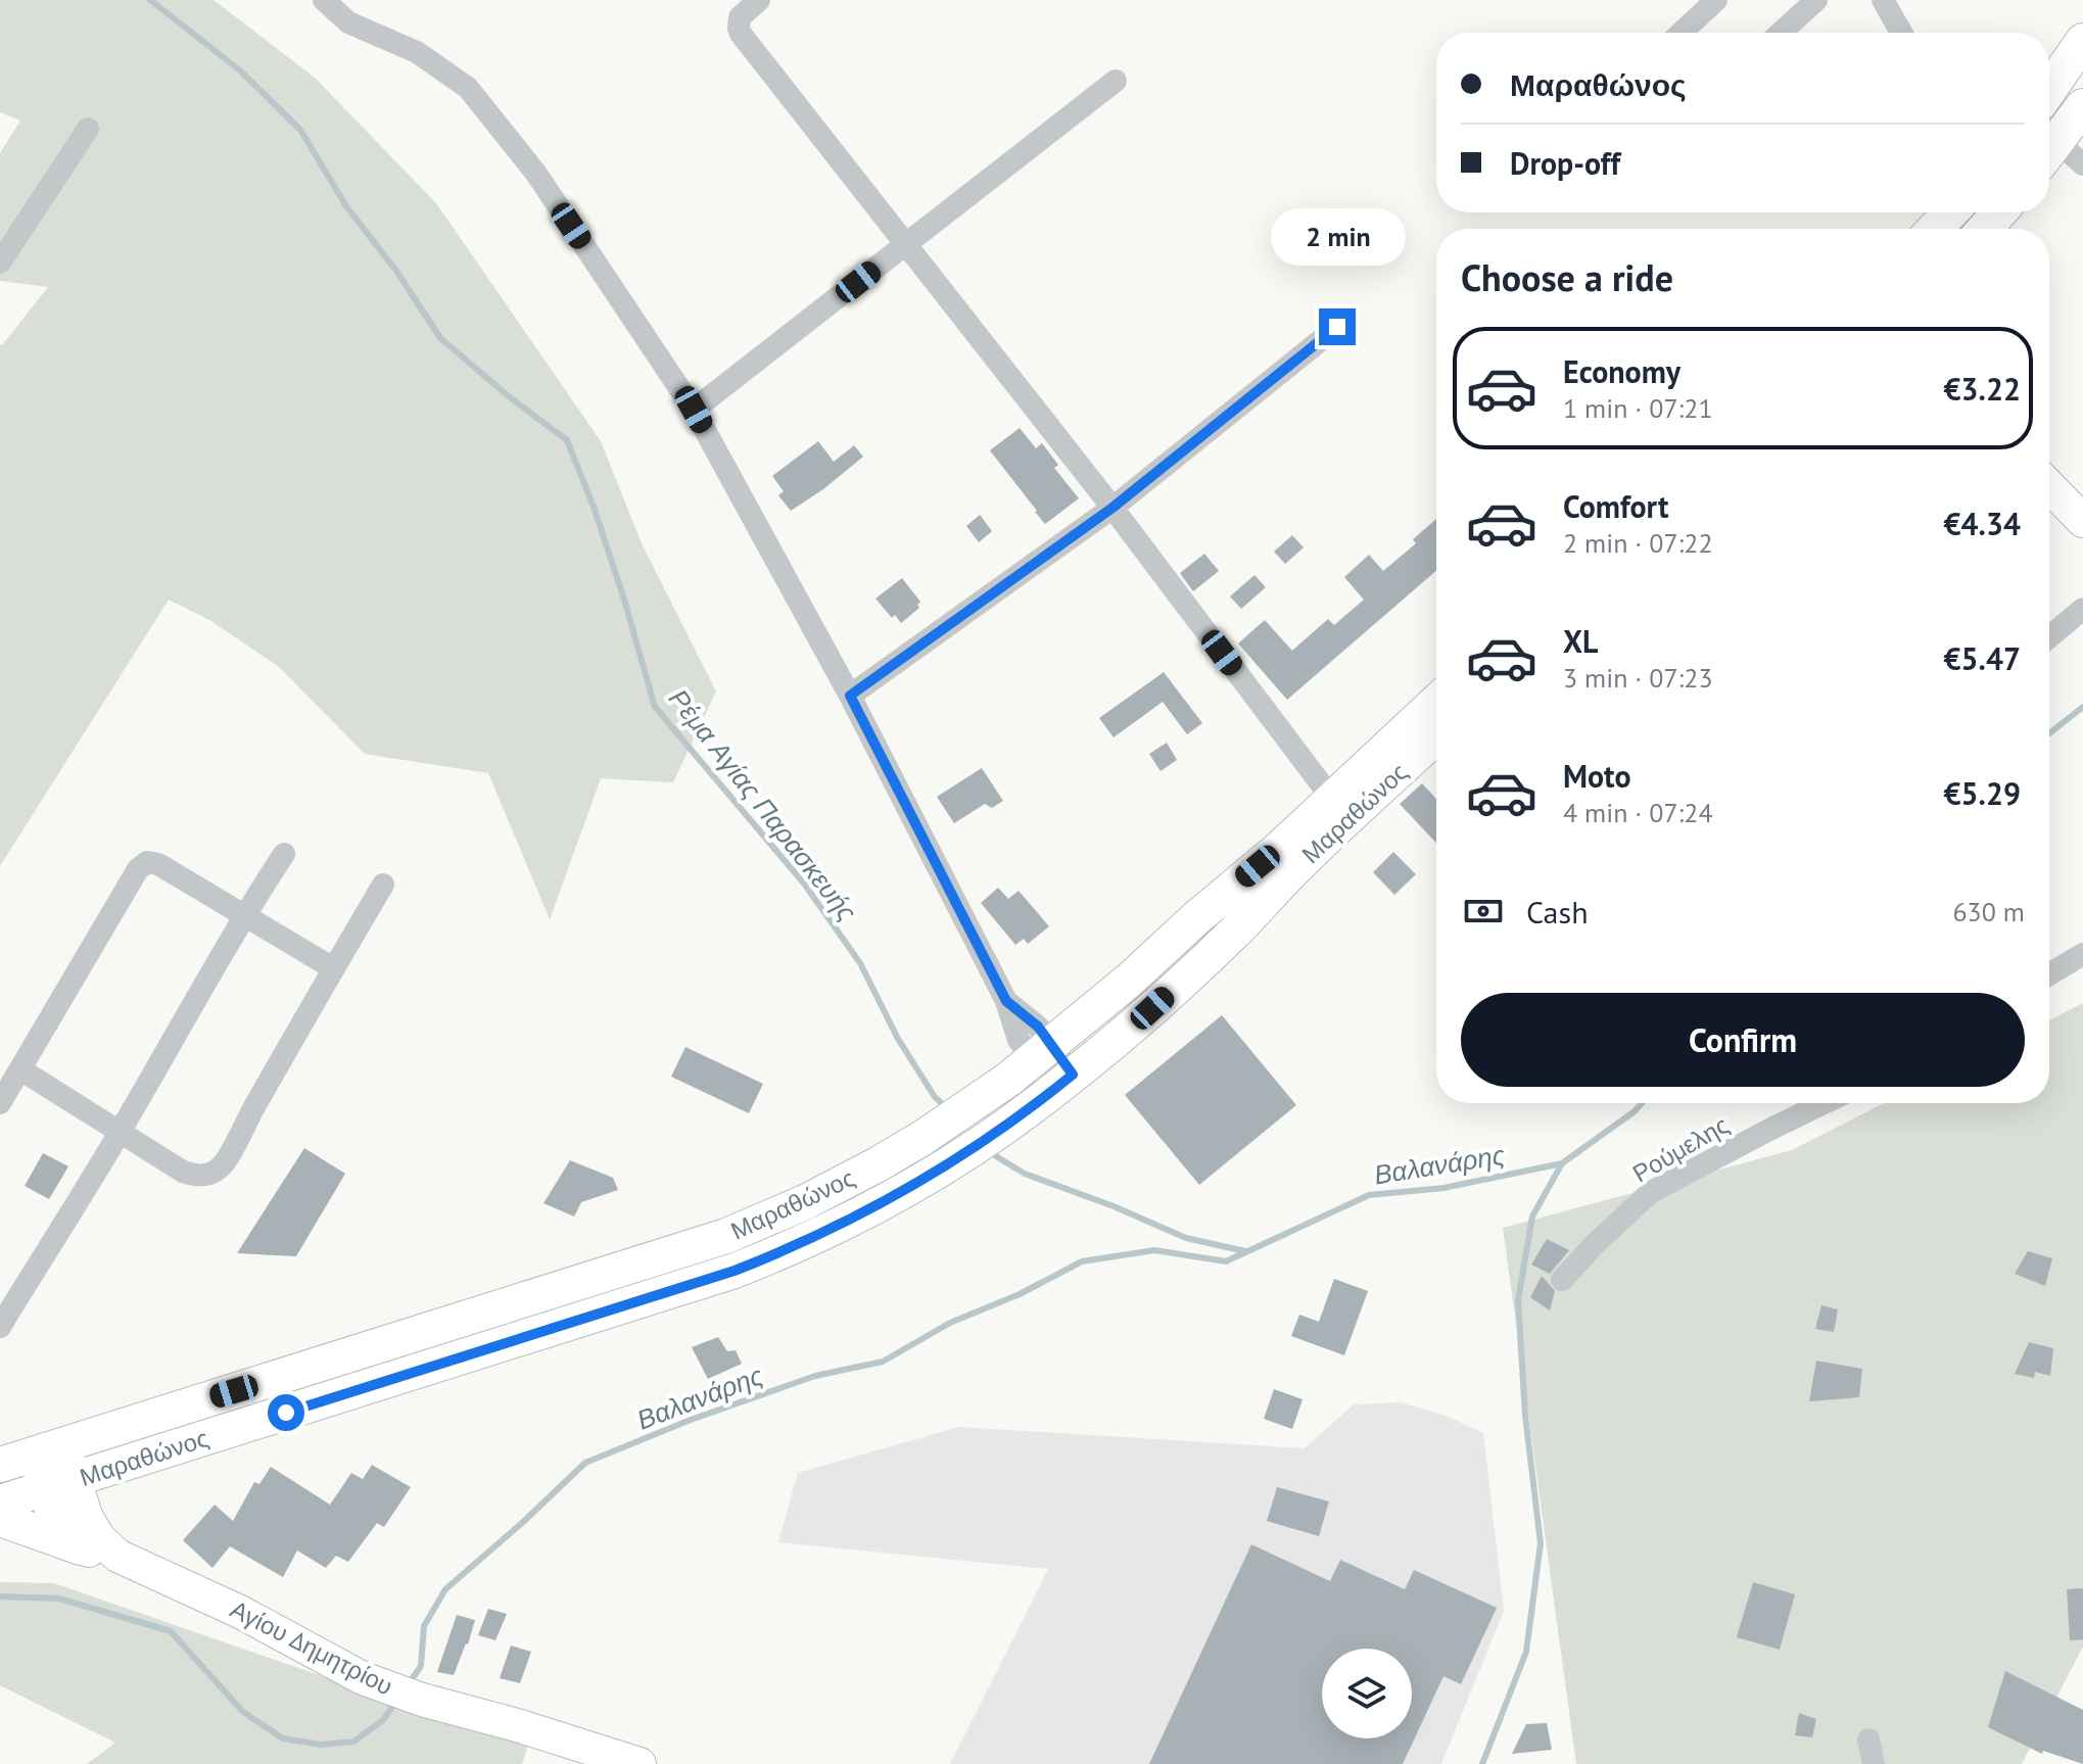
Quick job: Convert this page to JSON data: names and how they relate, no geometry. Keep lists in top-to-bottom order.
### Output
{
  "streets": {
    "main road": ["Μαραθώνος"],
    "street": ["Ρούμελης", "Αγίου Δημητρίου"]
  },
  "crossings": [
    ["Μαραθώνος", "Αγίου Δημητρίου"]
  ],
  "water": ["Ρέμα Αγίας Παρασκευής", "Βαλανάρης"],
  "page": {
    "banner": ["Μαραθώνος", "Drop-off"],
    "bubble": "2 min",
    "heading": "Choose a ride",
    "list": [
      {
        "name": "Economy",
        "note": "1 min · 07:21",
        "value": "€3.22"
      },
      {
        "name": "Comfort",
        "note": "2 min · 07:22",
        "value": "€4.34"
      },
      {
        "name": "XL",
        "note": "3 min · 07:23",
        "value": "€5.47"
      },
      {
        "name": "Moto",
        "note": "4 min · 07:24",
        "value": "€5.29"
      }
    ],
    "pay": ["Cash", "630 m"],
    "buttons": "Confirm"
  }
}
